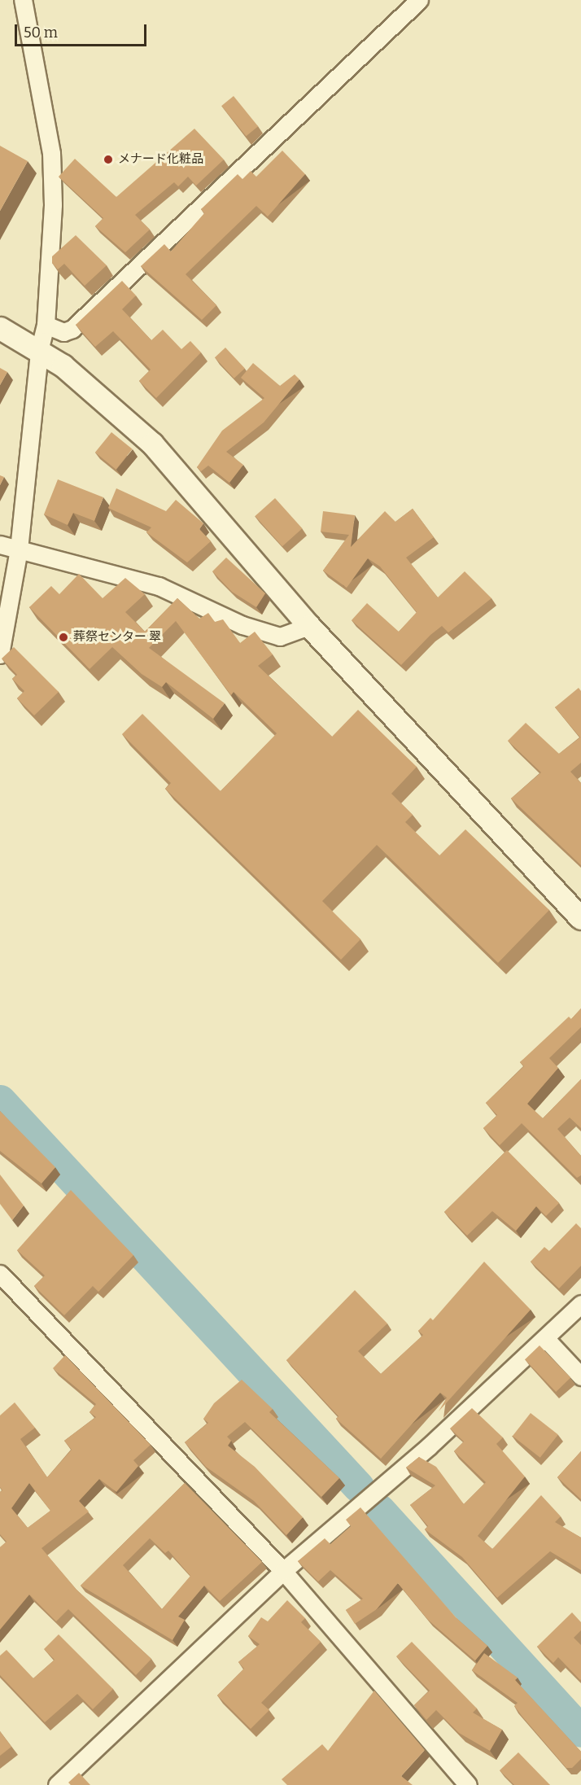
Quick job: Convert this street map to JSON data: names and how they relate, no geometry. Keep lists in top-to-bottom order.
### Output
{
  "places": ["メナード化粧品", "葬祭センター 翠"],
  "scale_bar": "50 m"
}
